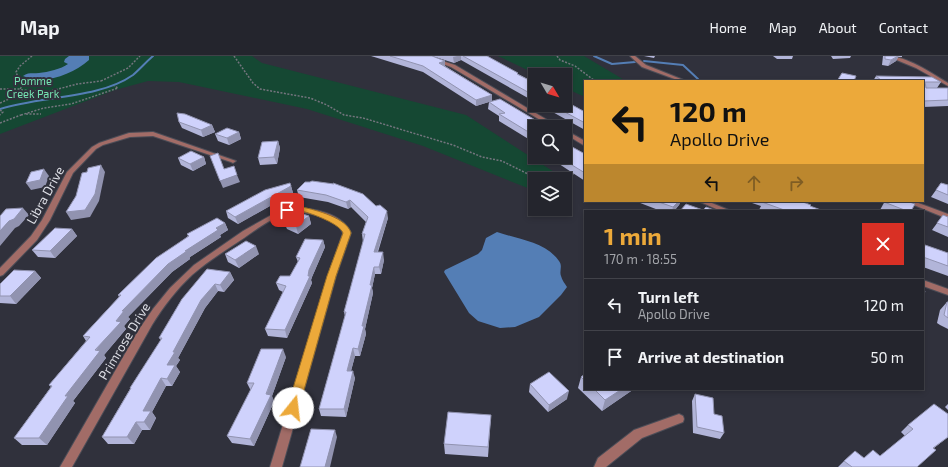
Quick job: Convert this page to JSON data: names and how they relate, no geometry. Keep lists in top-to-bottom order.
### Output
{
  "streets": {
    "street": ["Libra Drive", "Primrose Drive"]
  },
  "parks": ["Pomme Creek Park"],
  "north": "bottom right",
  "page": {
    "header": "Map",
    "nav": [
      "Home",
      "Map",
      "About",
      "Contact"
    ],
    "turn": ["120 m", "Apollo Drive"],
    "heading": ["1 min", "170 m · 18:55"],
    "list": [
      {
        "name": "Turn left",
        "note": "Apollo Drive",
        "value": "120 m"
      },
      {
        "name": "Arrive at destination",
        "value": "50 m"
      }
    ]
  }
}
